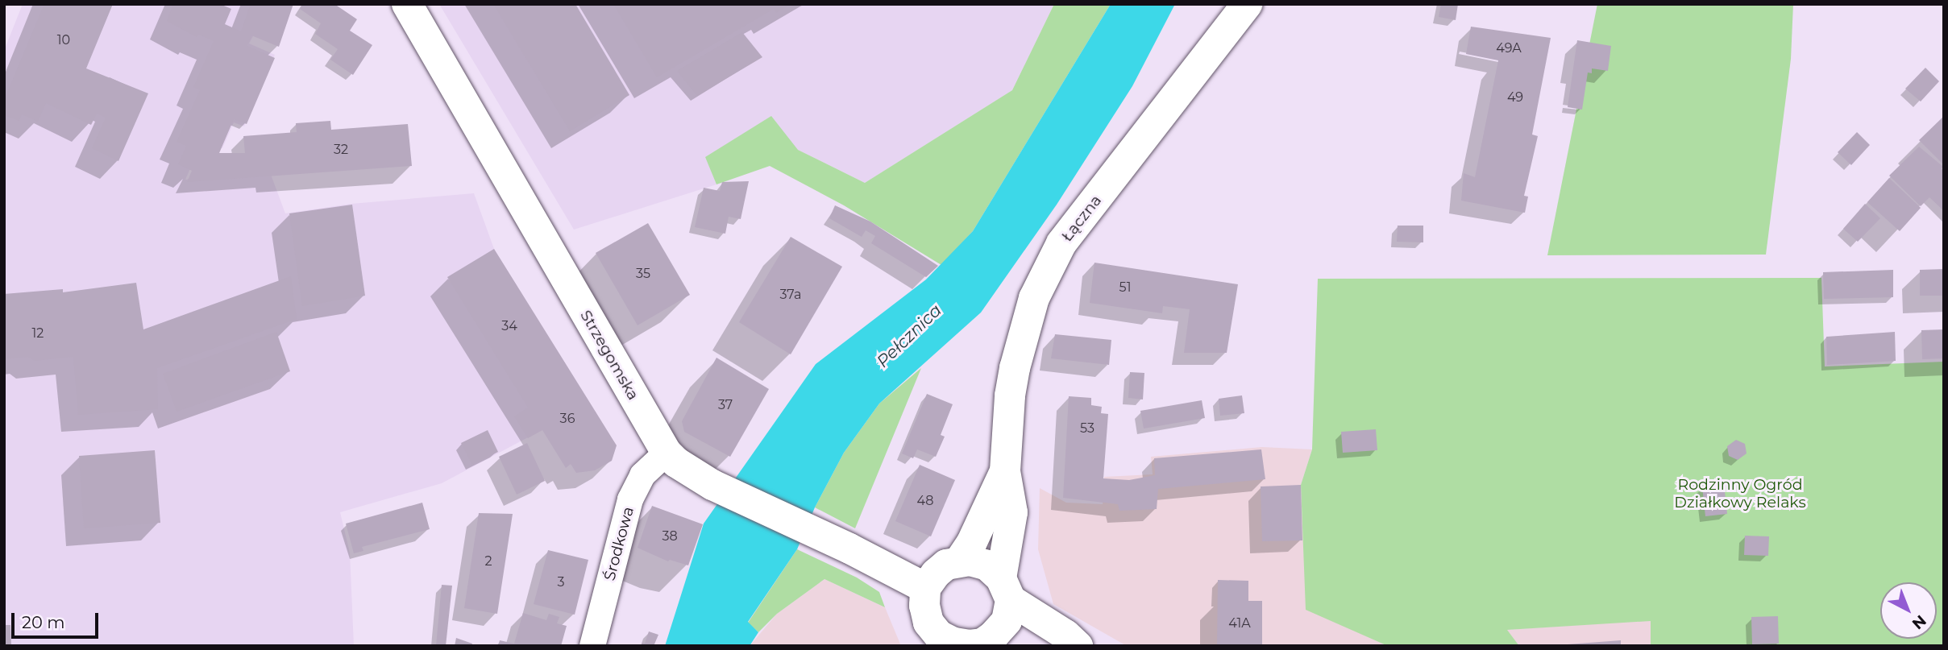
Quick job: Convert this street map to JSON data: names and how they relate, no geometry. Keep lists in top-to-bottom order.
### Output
{
  "streets": {
    "main road": ["Łączna", "Strzegomska"],
    "street": ["Środkowa"]
  },
  "crossings": [
    ["Łączna", "Strzegomska"],
    ["Strzegomska", "Środkowa"]
  ],
  "water": ["Pełcznica"],
  "parks": ["Rodzinny Ogród Działkowy Relaks"],
  "house_numbers": [
    "10",
    "49A",
    "49",
    "32",
    "35",
    "51",
    "37a",
    "34",
    "12",
    "37",
    "36",
    "53",
    "48",
    "38",
    "2",
    "3",
    "41A"
  ],
  "scale_bar": "20 m",
  "north": "bottom right"
}
